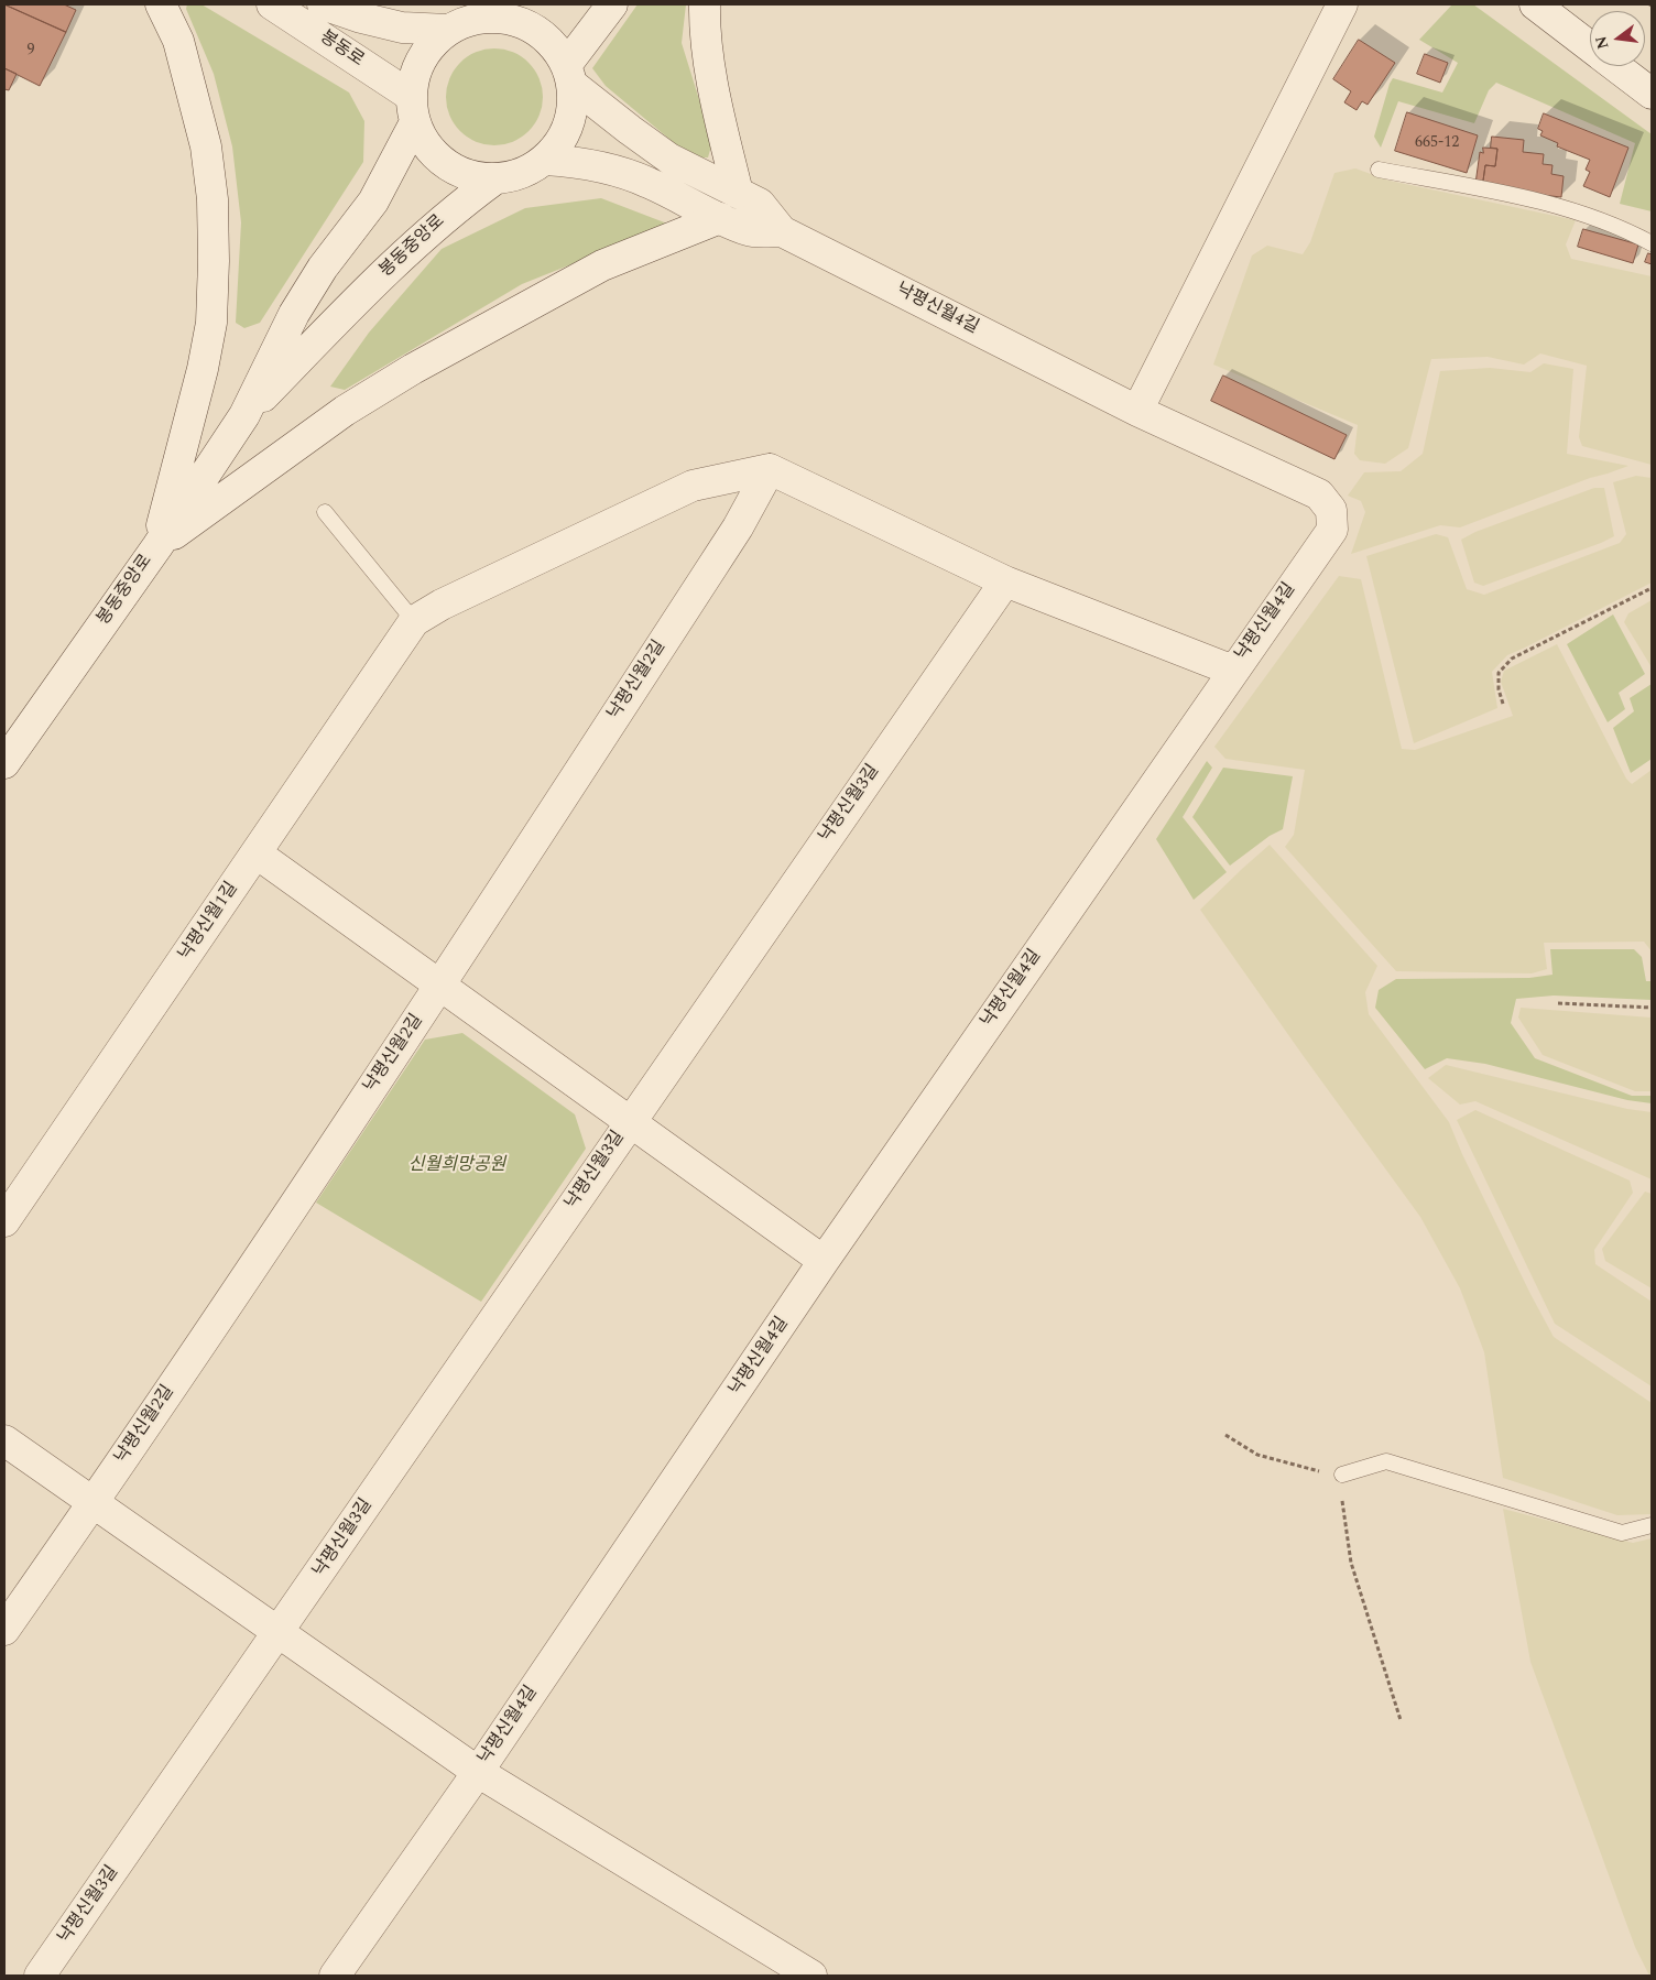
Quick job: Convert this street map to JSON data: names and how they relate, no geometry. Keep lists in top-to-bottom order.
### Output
{
  "streets": {
    "street": [
      "봉동로",
      "봉동중앙로",
      "낙평신월4길",
      "낙평신월2길",
      "낙평신월3길",
      "낙평신월1길"
    ]
  },
  "crossings": [
    ["봉동로", "봉동중앙로"],
    ["봉동로", "낙평신월4길"],
    ["봉동중앙로", "낙평신월4길"]
  ],
  "parks": ["신월희망공원"],
  "house_numbers": ["9", "665-12"],
  "north": "left"
}
